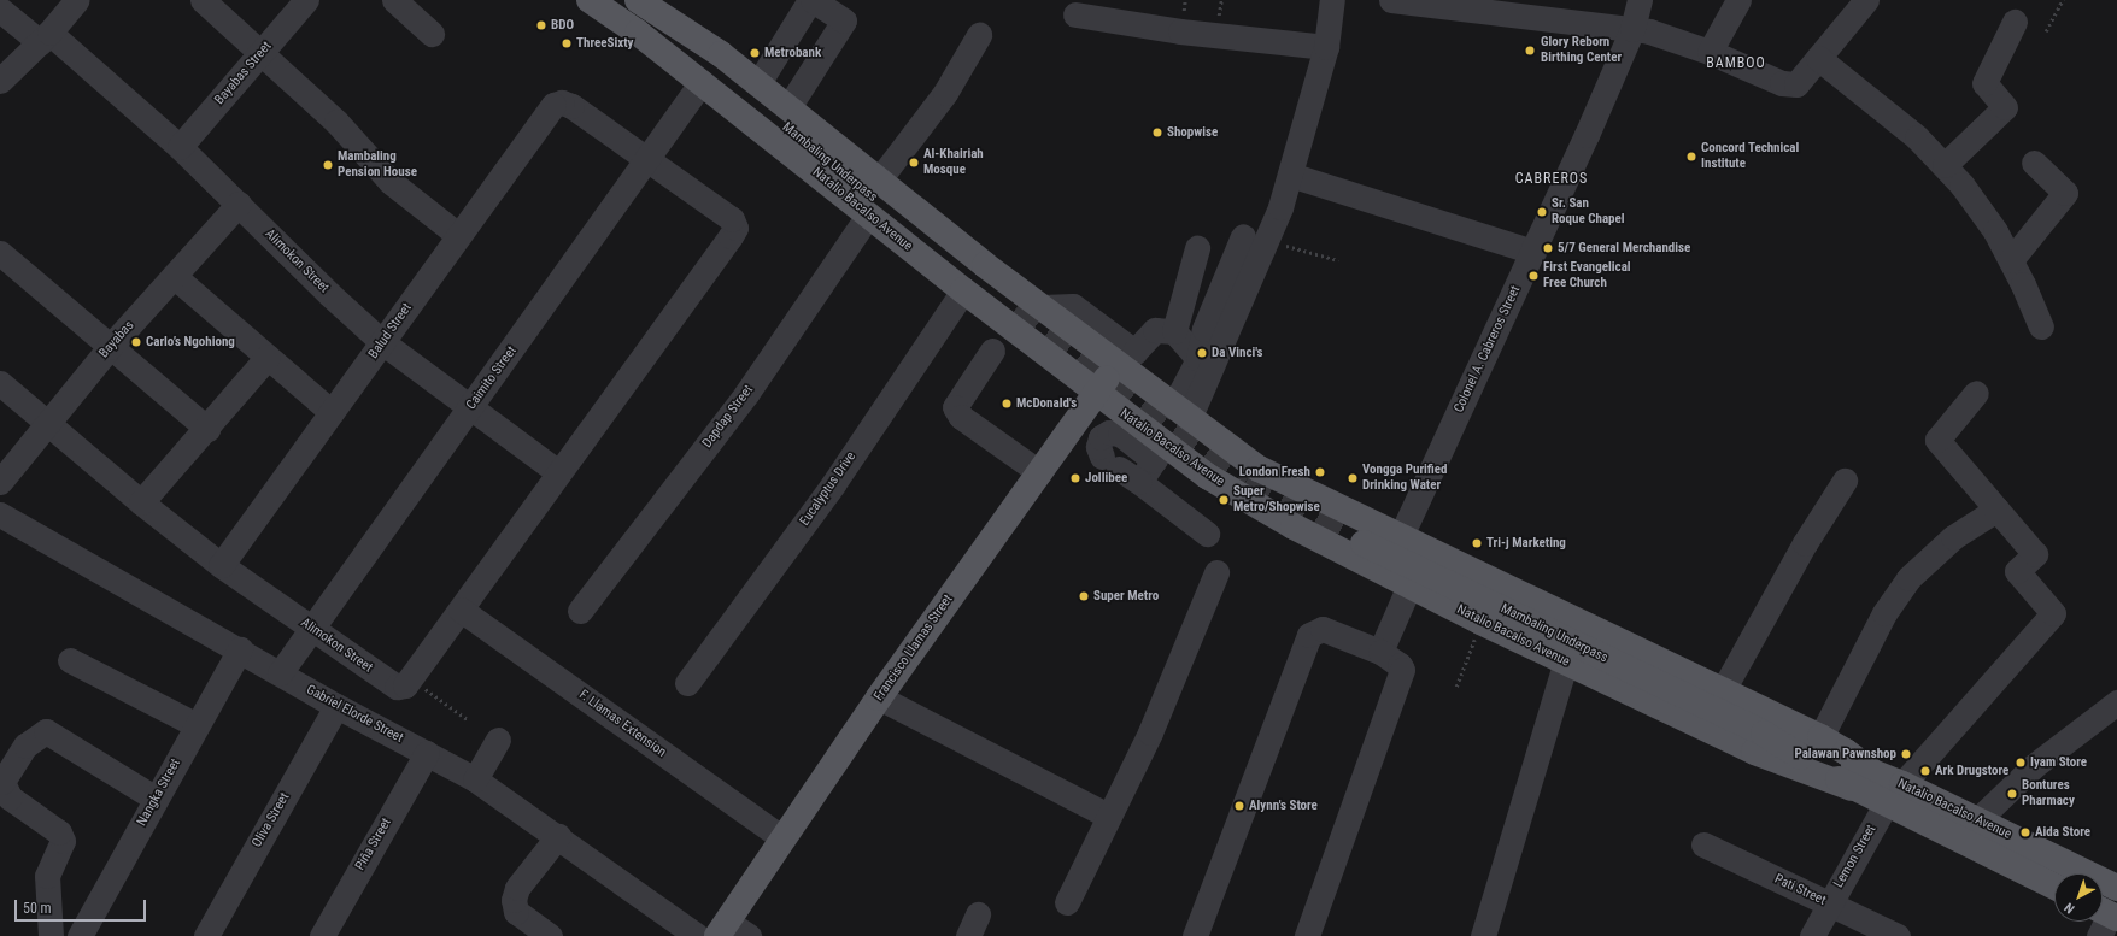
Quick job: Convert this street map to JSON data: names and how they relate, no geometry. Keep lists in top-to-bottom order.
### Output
{
  "streets": {
    "main road": ["Mambaling Underpass", "Natalio Bacalso Avenue", "Francisco Llamas Street"],
    "street": [
      "Bayabas Street",
      "Alimokon Street",
      "Balud Street",
      "Bayabas",
      "Colonel A. Cabreros Street",
      "Caimito Street",
      "Dapdap Street",
      "Eucalyptus Drive",
      "Gabriel Elorde Street",
      "F. Llamas Extension",
      "Nangka Street",
      "Oliva Street",
      "Piña Street",
      "Lemon Street",
      "Pati Street"
    ]
  },
  "crossings": [
    ["Bayabas Street", "Alimokon Street"],
    ["Mambaling Underpass", "Natalio Bacalso Avenue"],
    ["Natalio Bacalso Avenue", "Colonel A. Cabreros Street"],
    ["Natalio Bacalso Avenue", "Caimito Street"],
    ["Natalio Bacalso Avenue", "Dapdap Street"],
    ["Natalio Bacalso Avenue", "Eucalyptus Drive"],
    ["Natalio Bacalso Avenue", "Francisco Llamas Street"],
    ["Natalio Bacalso Avenue", "Lemon Street"],
    ["Alimokon Street", "Balud Street"],
    ["Alimokon Street", "Bayabas"],
    ["Alimokon Street", "Caimito Street"],
    ["Balud Street", "Caimito Street"],
    ["Caimito Street", "Gabriel Elorde Street"],
    ["Francisco Llamas Street", "F. Llamas Extension"],
    ["Gabriel Elorde Street", "Nangka Street"],
    ["Gabriel Elorde Street", "Oliva Street"],
    ["Gabriel Elorde Street", "Piña Street"],
    ["Lemon Street", "Pati Street"]
  ],
  "districts": ["BAMBOO", "CABREROS"],
  "places": [
    "BDO",
    "ThreeSixty",
    "Glory Reborn Birthing Center",
    "Metrobank",
    "Shopwise",
    "Concord Technical Institute",
    "Al-Khairiah Mosque",
    "Mambaling Pension House",
    "Sr. San Roque Chapel",
    "5/7 General Merchandise",
    "First Evangelical Free Church",
    "Carlo’s Ngohiong",
    "Da Vinci's",
    "McDonald's",
    "London Fresh",
    "Jollibee",
    "Vongga Purified Drinking Water",
    "Super Metro/Shopwise",
    "Tri-j Marketing",
    "Super Metro",
    "Palawan Pawnshop",
    "Iyam Store",
    "Ark Drugstore",
    "Bontures Pharmacy",
    "Alynn's Store",
    "Aida Store"
  ],
  "scale_bar": "50 m",
  "north": "bottom left"
}
